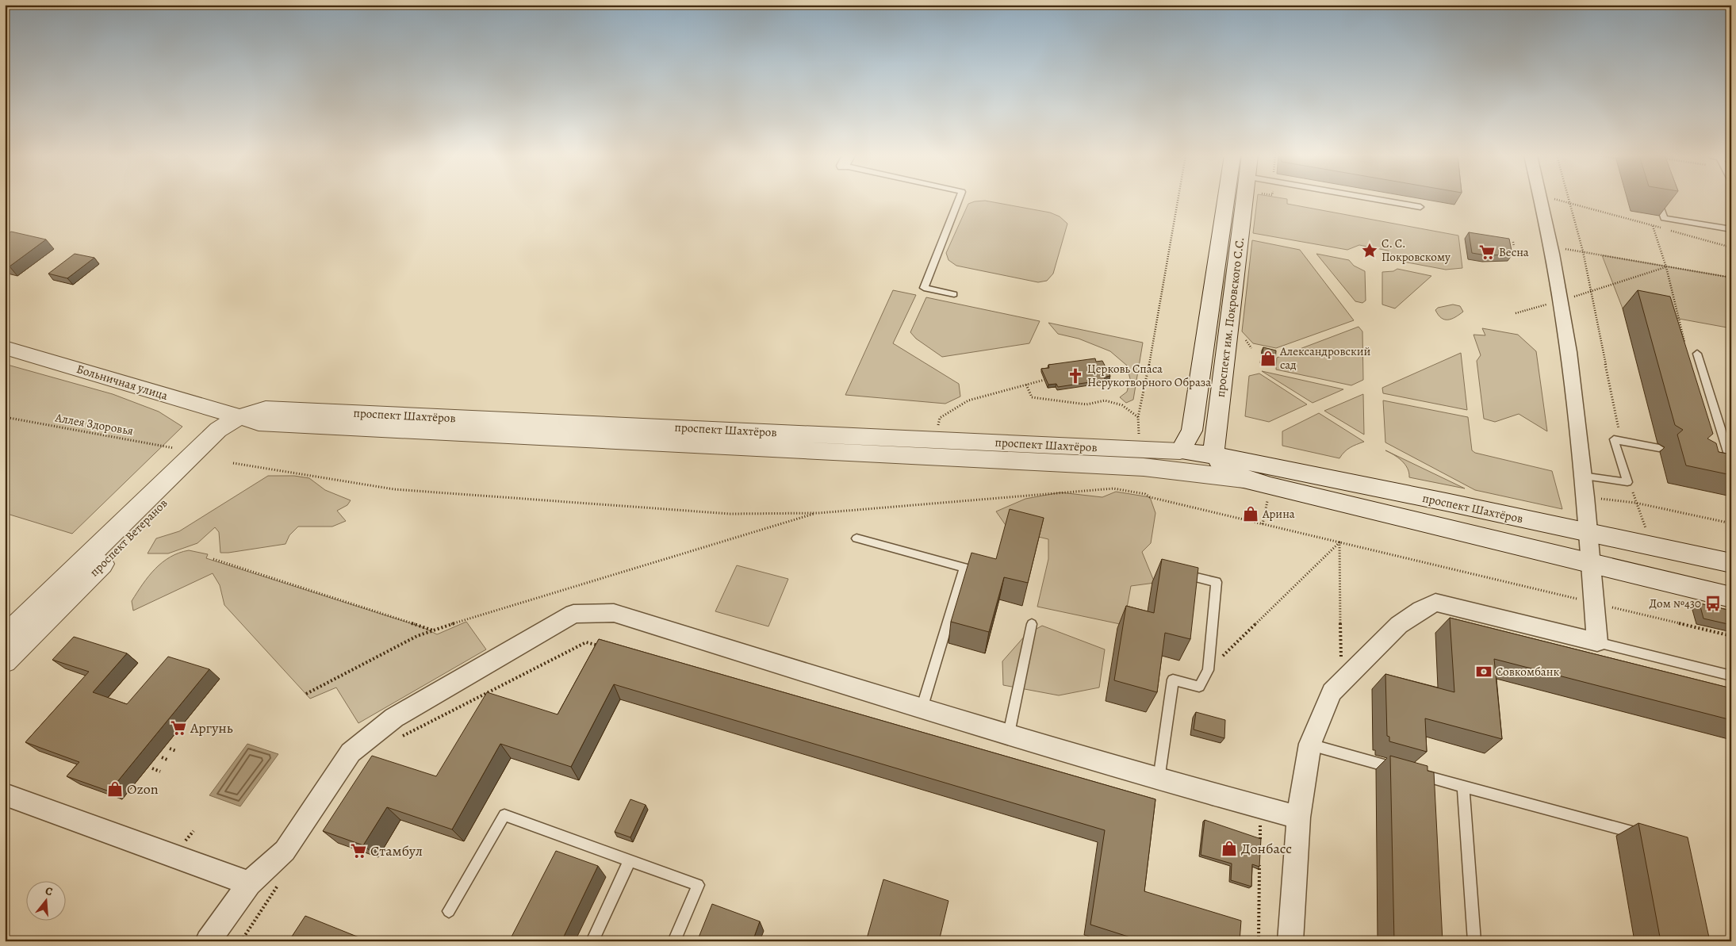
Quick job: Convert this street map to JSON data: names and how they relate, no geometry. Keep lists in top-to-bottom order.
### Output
{
  "streets": {
    "street": [
      "проспект им. Покровского С.С.",
      "Больничная улица",
      "проспект Шахтёров",
      "проспект Ветеранов"
    ],
    "path": ["Аллея Здоровья"]
  },
  "crossings": [
    ["проспект им. Покровского С.С.", "проспект Шахтёров"],
    ["Больничная улица", "проспект Шахтёров"],
    ["Больничная улица", "проспект Ветеранов"],
    ["проспект Шахтёров", "проспект Ветеранов"]
  ],
  "places": {
    "place": ["С. С. Покровскому"],
    "supermarket": ["Весна", "Аргунь", "Стамбул"],
    "shop": [
      "Александровский сад",
      "Арина",
      "Ozon",
      "Донбасс"
    ],
    "church": ["Церковь Спаса Нерукотворного Образа"],
    "bus stop": ["Дом №430"],
    "bank": ["Совкомбанк"]
  },
  "north": "top"
}
